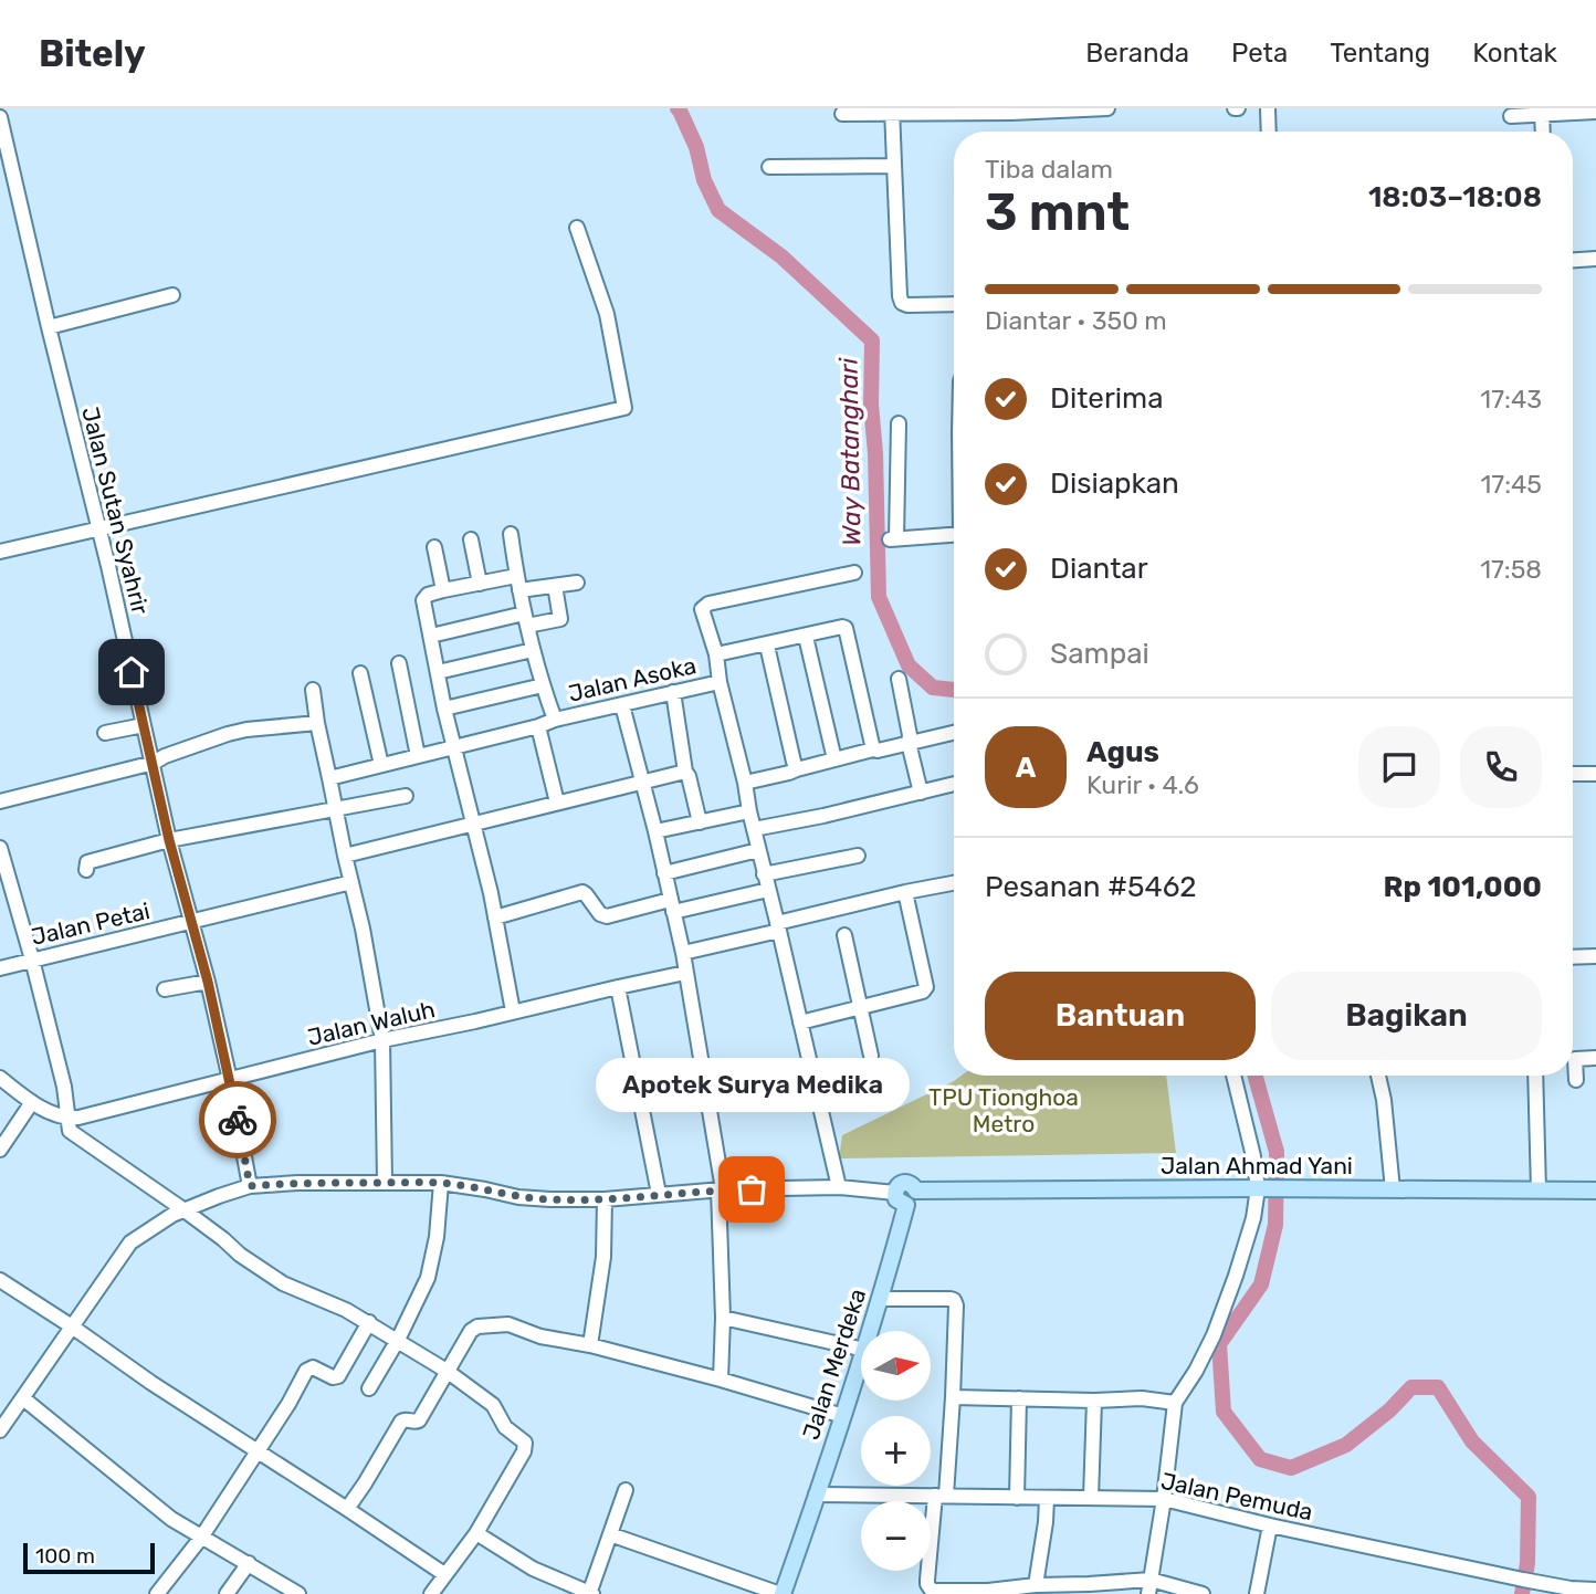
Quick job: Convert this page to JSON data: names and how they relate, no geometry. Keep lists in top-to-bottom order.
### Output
{
  "streets": {
    "main road": ["Jalan Ahmad Yani", "Jalan Merdeka"],
    "street": [
      "Jalan Sutan Syahrir",
      "Jalan Asoka",
      "Jalan Petai",
      "Jalan Waluh",
      "Jalan Pemuda"
    ]
  },
  "crossings": [
    ["Jalan Sutan Syahrir", "Jalan Petai"],
    ["Jalan Sutan Syahrir", "Jalan Waluh"],
    ["Jalan Ahmad Yani", "Jalan Merdeka"],
    ["Jalan Merdeka", "Jalan Pemuda"]
  ],
  "water": ["Way Batanghari"],
  "parks": ["TPU Tionghoa Metro"],
  "places": ["Apotek Surya Medika"],
  "scale_bar": "100 m",
  "north": "right",
  "page": {
    "header": "Bitely",
    "nav": [
      "Beranda",
      "Peta",
      "Tentang",
      "Kontak"
    ],
    "heading": ["3 mnt", "Tiba dalam", "18:03–18:08"],
    "panel": [
      "Agus",
      "Kurir · 4.6",
      "Pesanan #5462",
      "Rp 101,000"
    ],
    "bar": "Diantar · 350 m",
    "list": [
      ["Diterima", "17:43"],
      ["Disiapkan", "17:45"],
      ["Diantar", "17:58"],
      "Sampai"
    ],
    "round": "A",
    "buttons": ["Bantuan", "Bagikan"],
    "bubble": "Apotek Surya Medika",
    "map_buttons": ["+", "−"],
    "scale": "100 m"
  }
}
